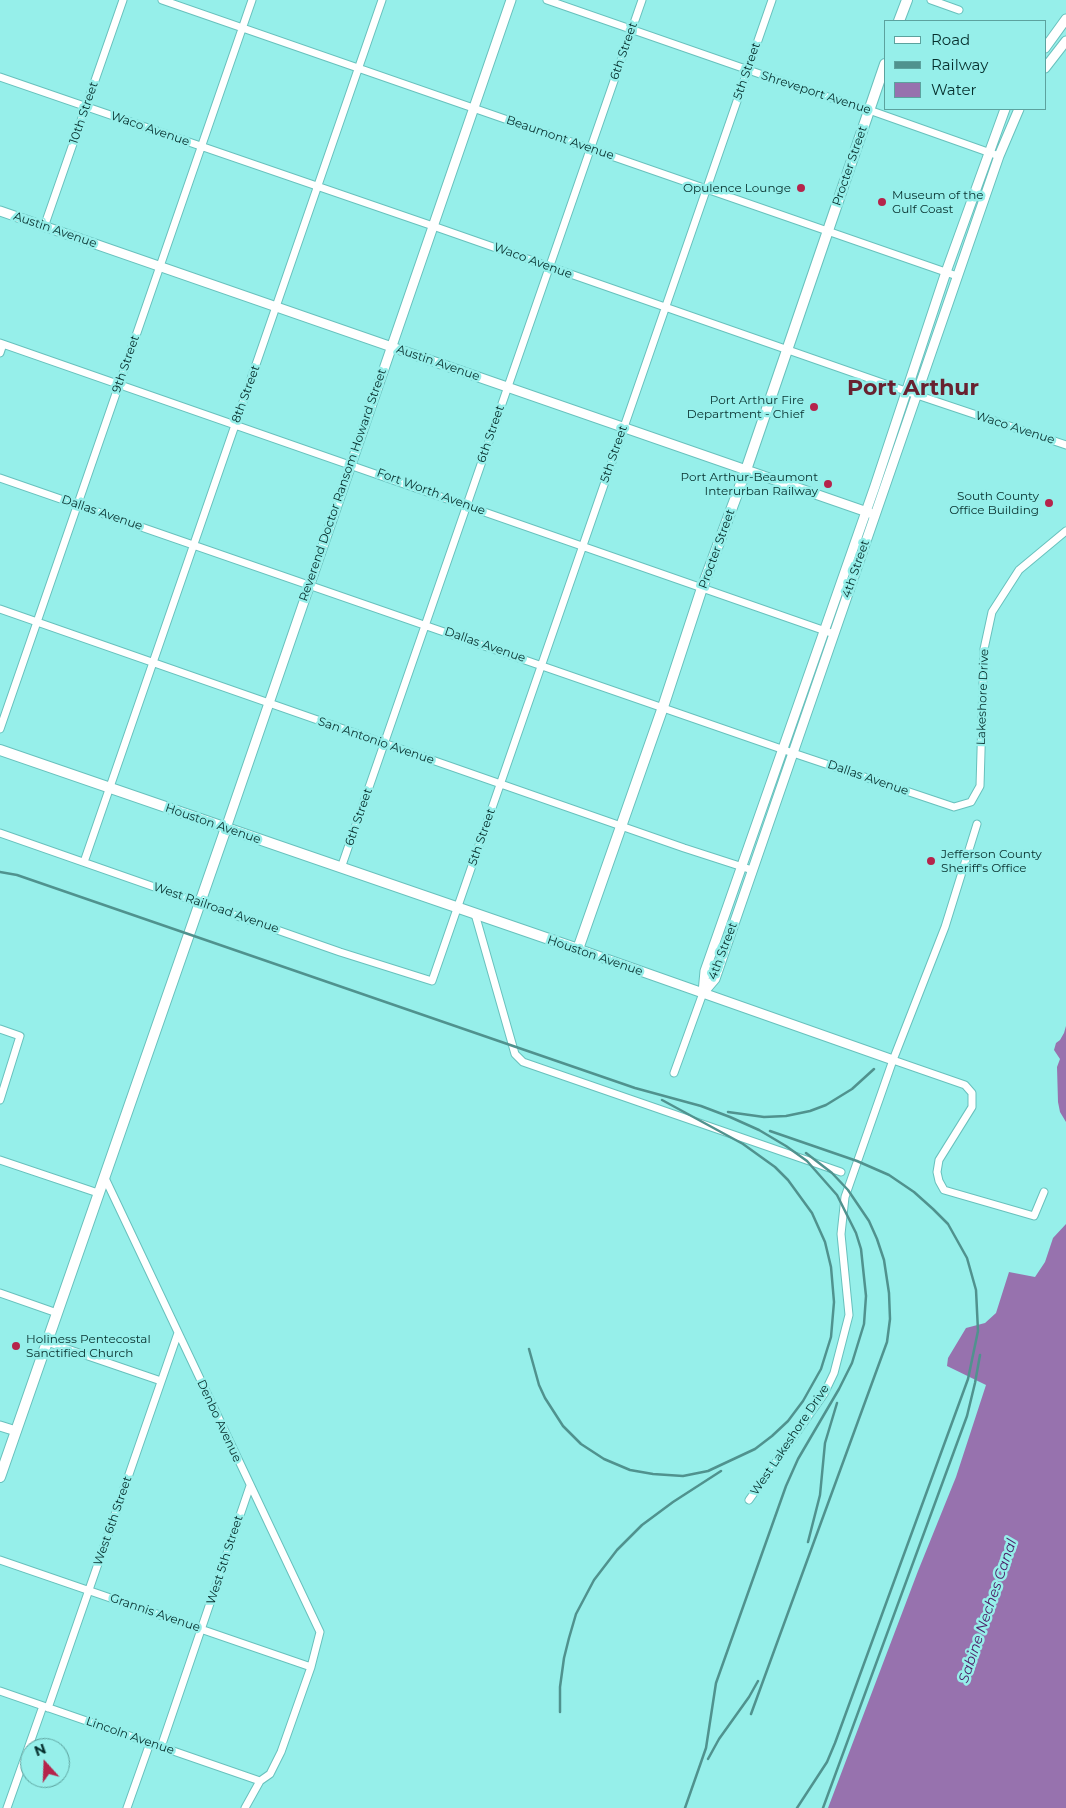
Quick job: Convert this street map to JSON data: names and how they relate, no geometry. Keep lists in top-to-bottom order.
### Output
{
  "streets": {
    "main road": ["Procter Street", "Houston Avenue"],
    "street": [
      "6th Street",
      "5th Street",
      "Shreveport Avenue",
      "10th Street",
      "Waco Avenue",
      "Beaumont Avenue",
      "Austin Avenue",
      "9th Street",
      "8th Street",
      "Reverend Doctor Ransom Howard Street",
      "Fort Worth Avenue",
      "Dallas Avenue",
      "4th Street",
      "Lakeshore Drive",
      "San Antonio Avenue",
      "West Railroad Avenue",
      "Denbo Avenue",
      "West Lakeshore Drive",
      "West 6th Street",
      "West 5th Street",
      "Grannis Avenue",
      "Lincoln Avenue"
    ]
  },
  "crossings": [
    ["6th Street", "Shreveport Avenue"],
    ["6th Street", "Waco Avenue"],
    ["6th Street", "Beaumont Avenue"],
    ["6th Street", "Austin Avenue"],
    ["6th Street", "Fort Worth Avenue"],
    ["6th Street", "Dallas Avenue"],
    ["6th Street", "San Antonio Avenue"],
    ["6th Street", "Houston Avenue"],
    ["5th Street", "Shreveport Avenue"],
    ["5th Street", "Waco Avenue"],
    ["5th Street", "Beaumont Avenue"],
    ["5th Street", "Austin Avenue"],
    ["5th Street", "Fort Worth Avenue"],
    ["5th Street", "Dallas Avenue"],
    ["5th Street", "San Antonio Avenue"],
    ["5th Street", "Houston Avenue"],
    ["5th Street", "West Railroad Avenue"],
    ["Shreveport Avenue", "Procter Street"],
    ["Shreveport Avenue", "4th Street"],
    ["10th Street", "Waco Avenue"],
    ["10th Street", "Austin Avenue"],
    ["Waco Avenue", "Procter Street"],
    ["Waco Avenue", "9th Street"],
    ["Waco Avenue", "8th Street"],
    ["Waco Avenue", "Reverend Doctor Ransom Howard Street"],
    ["Waco Avenue", "4th Street"],
    ["Beaumont Avenue", "Procter Street"],
    ["Beaumont Avenue", "9th Street"],
    ["Beaumont Avenue", "8th Street"],
    ["Beaumont Avenue", "Reverend Doctor Ransom Howard Street"],
    ["Beaumont Avenue", "4th Street"],
    ["Procter Street", "Austin Avenue"],
    ["Procter Street", "Fort Worth Avenue"],
    ["Procter Street", "Dallas Avenue"],
    ["Procter Street", "San Antonio Avenue"],
    ["Procter Street", "Houston Avenue"],
    ["Austin Avenue", "9th Street"],
    ["Austin Avenue", "8th Street"],
    ["Austin Avenue", "Reverend Doctor Ransom Howard Street"],
    ["Austin Avenue", "4th Street"],
    ["9th Street", "Fort Worth Avenue"],
    ["9th Street", "Dallas Avenue"],
    ["9th Street", "San Antonio Avenue"],
    ["8th Street", "Fort Worth Avenue"],
    ["8th Street", "Dallas Avenue"],
    ["8th Street", "San Antonio Avenue"],
    ["8th Street", "Houston Avenue"],
    ["8th Street", "West Railroad Avenue"],
    ["Reverend Doctor Ransom Howard Street", "Fort Worth Avenue"],
    ["Reverend Doctor Ransom Howard Street", "Dallas Avenue"],
    ["Reverend Doctor Ransom Howard Street", "San Antonio Avenue"],
    ["Reverend Doctor Ransom Howard Street", "Houston Avenue"],
    ["Fort Worth Avenue", "4th Street"],
    ["Dallas Avenue", "4th Street"],
    ["Dallas Avenue", "Lakeshore Drive"],
    ["4th Street", "San Antonio Avenue"],
    ["4th Street", "Houston Avenue"],
    ["Houston Avenue", "West Railroad Avenue"],
    ["Houston Avenue", "West Lakeshore Drive"],
    ["Denbo Avenue", "West 6th Street"],
    ["Denbo Avenue", "West 5th Street"],
    ["Denbo Avenue", "Grannis Avenue"],
    ["Denbo Avenue", "Lincoln Avenue"],
    ["West 6th Street", "Grannis Avenue"],
    ["West 6th Street", "Lincoln Avenue"],
    ["West 5th Street", "Grannis Avenue"],
    ["West 5th Street", "Lincoln Avenue"]
  ],
  "districts": ["Port Arthur"],
  "water": ["Sabine Neches Canal"],
  "places": [
    "Opulence Lounge",
    "Museum of the Gulf Coast",
    "Port Arthur Fire Department - Chief",
    "Port Arthur-Beaumont Interurban Railway",
    "South County Office Building",
    "Jefferson County Sheriff's Office",
    "Holiness Pentecostal Sanctified Church"
  ],
  "legend": ["Road", "Railway", "Water"],
  "north": "top"
}
